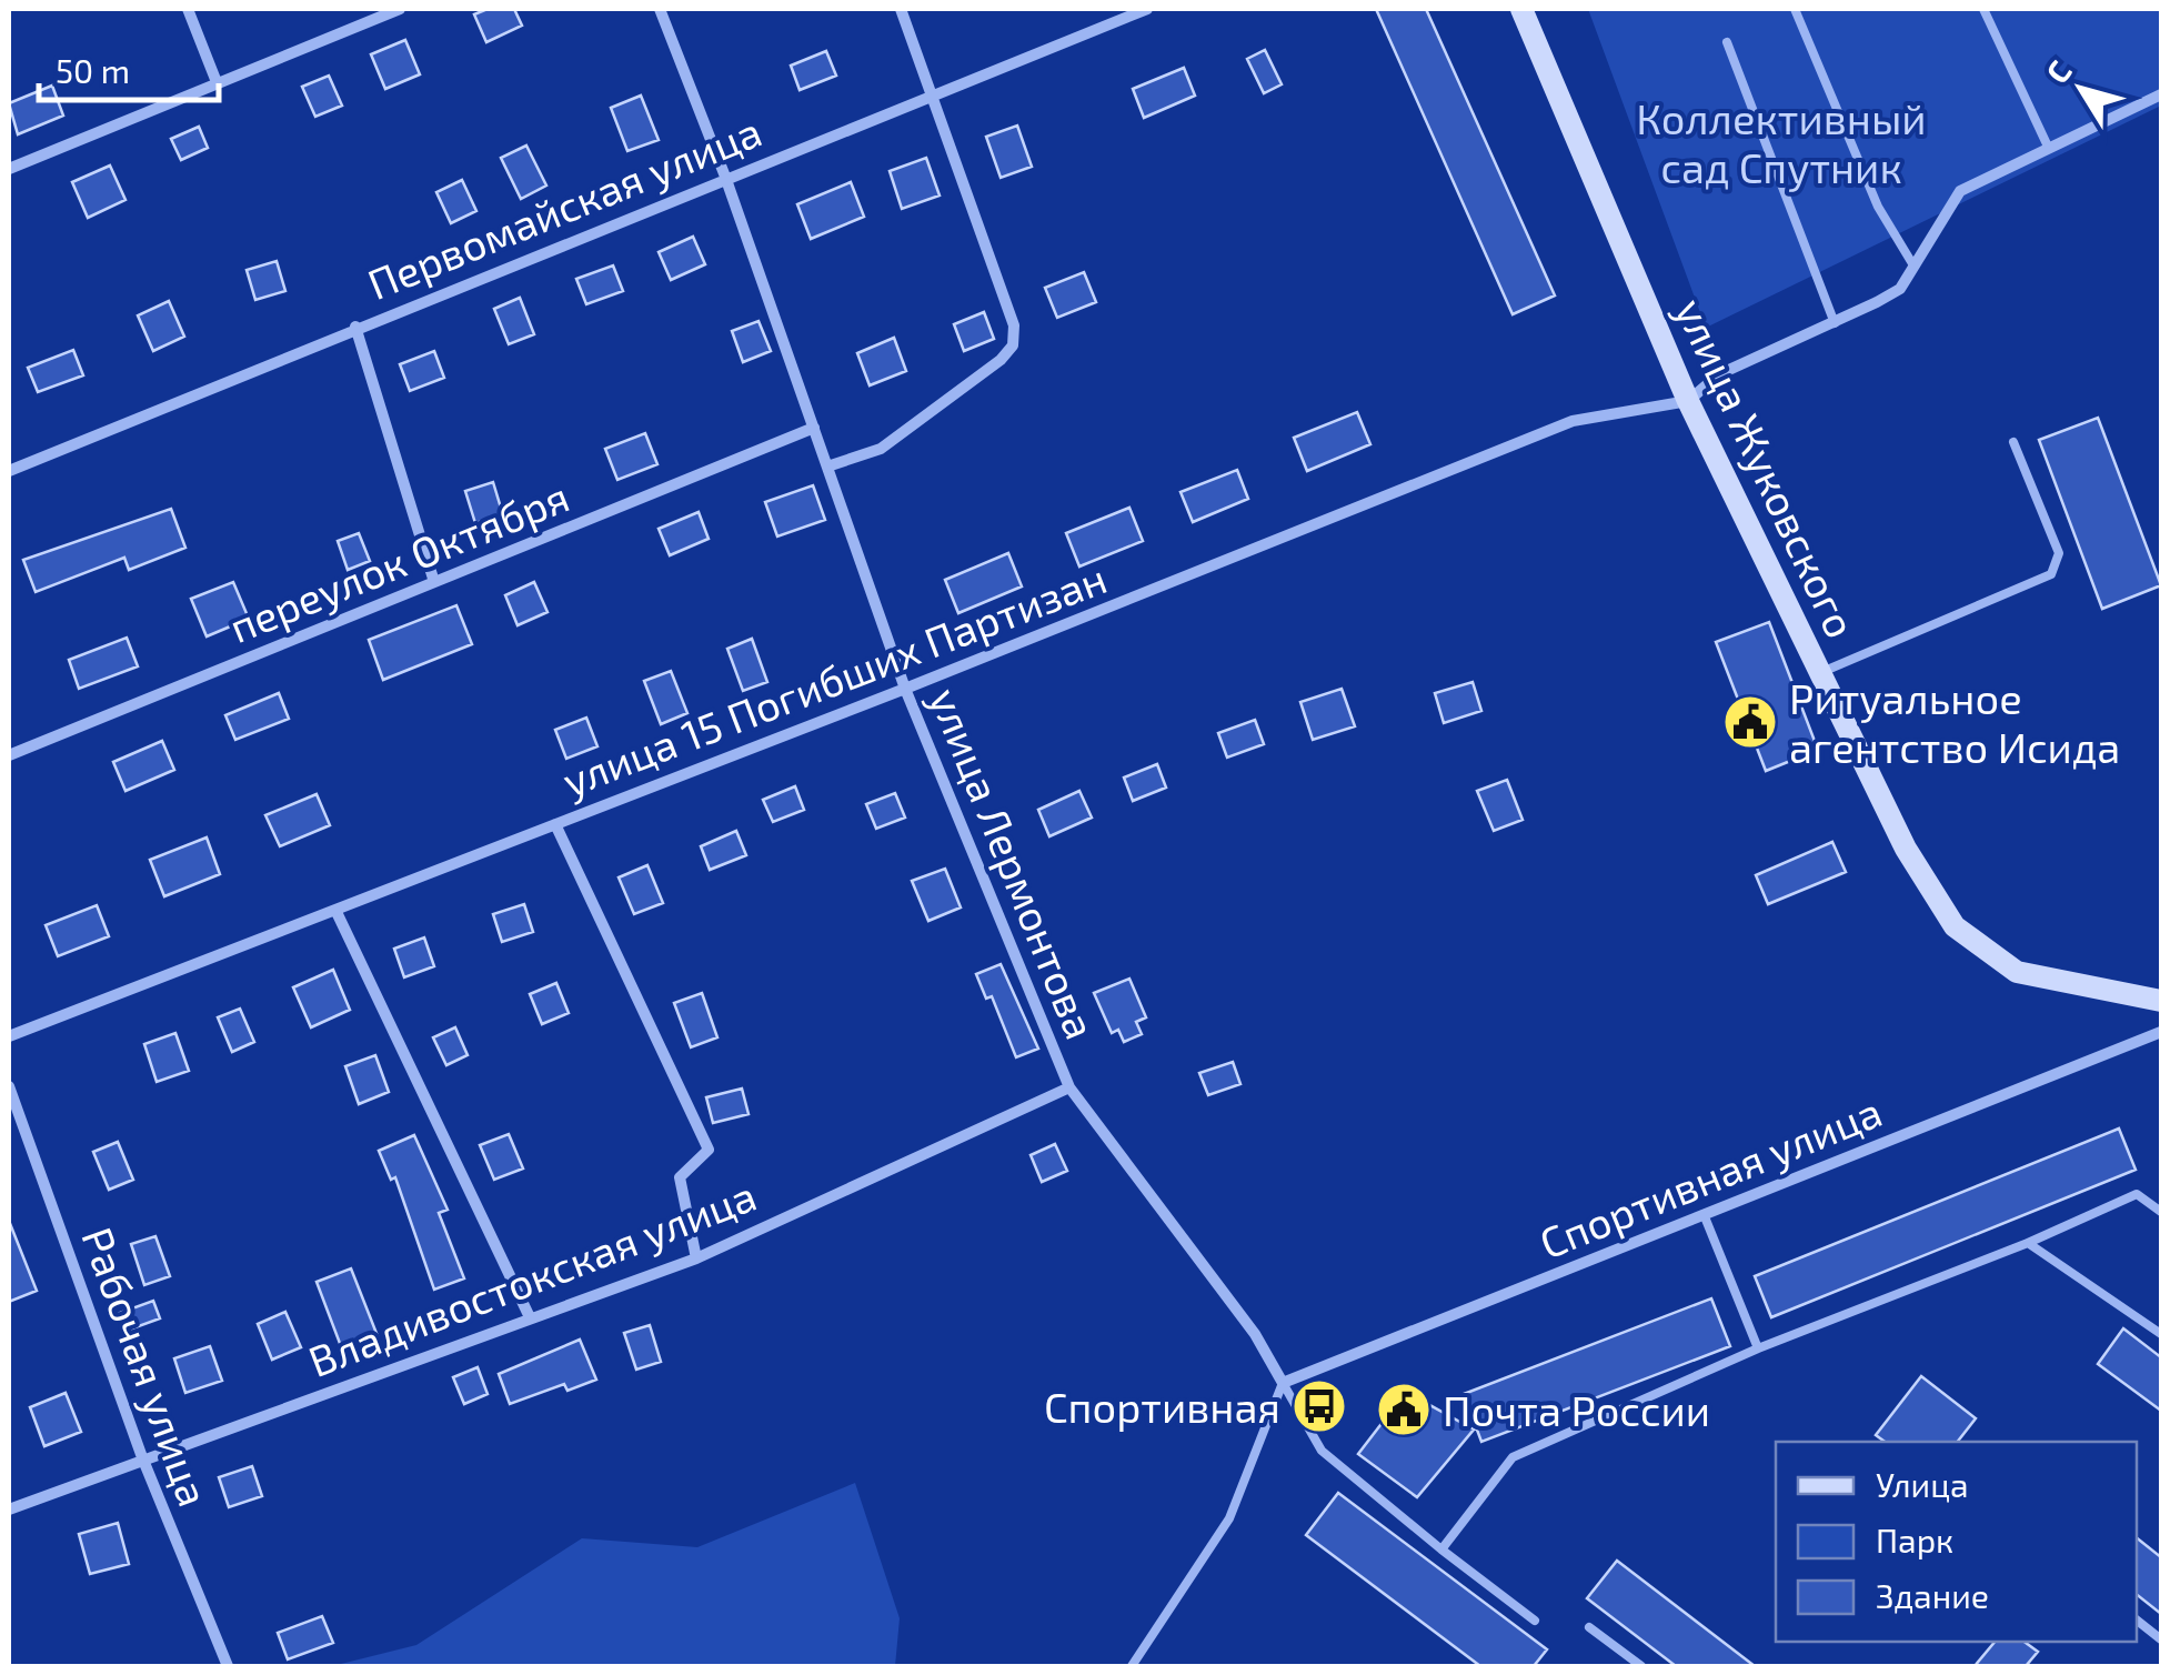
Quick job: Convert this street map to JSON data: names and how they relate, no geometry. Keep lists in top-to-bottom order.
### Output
{
  "streets": {
    "street": [
      "Первомайская улица",
      "улица Жуковского",
      "переулок Октября",
      "улица 15 Погибших Партизан",
      "улица Лермонтова",
      "Спортивная улица",
      "Владивостокская улица",
      "Рабочая улица"
    ]
  },
  "crossings": [
    ["Первомайская улица", "улица Лермонтова"],
    ["улица Жуковского", "улица 15 Погибших Партизан"],
    ["переулок Октября", "улица Лермонтова"],
    ["улица 15 Погибших Партизан", "улица Лермонтова"],
    ["улица Лермонтова", "Спортивная улица"],
    ["улица Лермонтова", "Владивостокская улица"],
    ["Владивостокская улица", "Рабочая улица"]
  ],
  "parks": ["Коллективный сад Спутник"],
  "places": {
    "public building": ["Ритуальное агентство Исида", "Почта России"],
    "bus stop": ["Спортивная"]
  },
  "legend": ["Улица", "Парк", "Здание"],
  "scale_bar": "50 m",
  "north": "top left"
}
